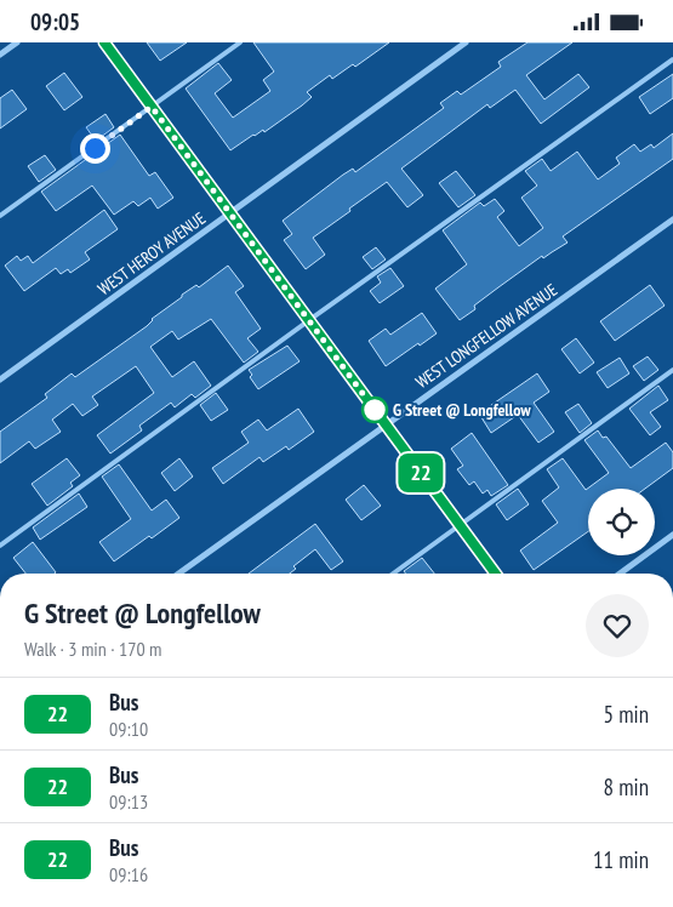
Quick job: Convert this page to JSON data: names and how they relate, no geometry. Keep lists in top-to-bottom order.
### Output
{
  "streets": {
    "street": ["WEST HEROY AVENUE", "WEST LONGFELLOW AVENUE"]
  },
  "places": ["G Street @ Longfellow"],
  "lines": ["bus line 22"],
  "page": {
    "status": "09:05",
    "on_map": "22",
    "heading": ["G Street @ Longfellow", "Walk · 3 min · 170 m"],
    "list": [
      {
        "mark": "22",
        "name": "Bus",
        "note": "09:10",
        "value": "5 min"
      },
      {
        "mark": "22",
        "name": "Bus",
        "note": "09:13",
        "value": "8 min"
      },
      {
        "mark": "22",
        "name": "Bus",
        "note": "09:16",
        "value": "11 min"
      }
    ]
  }
}
